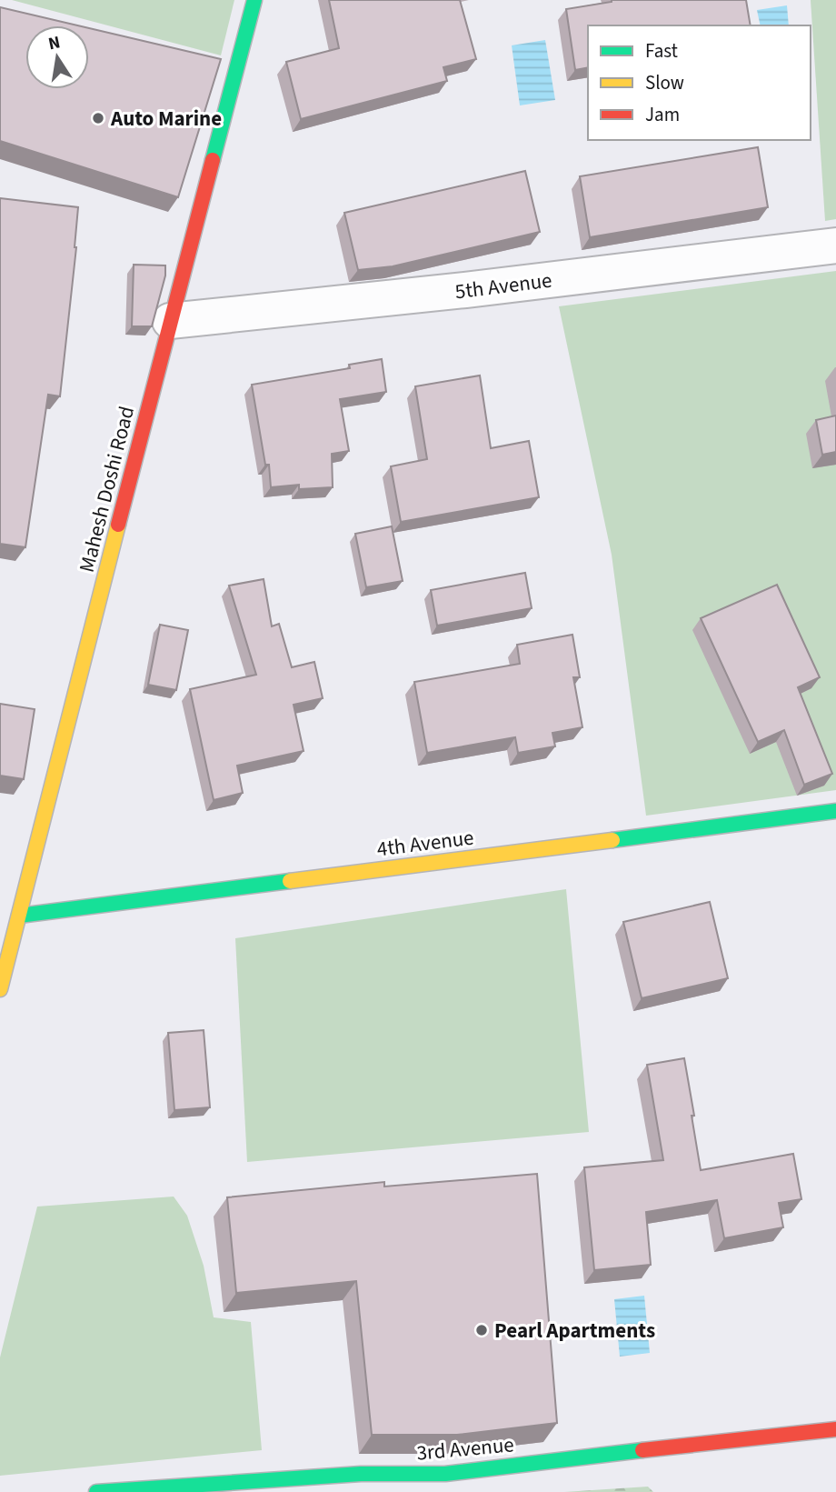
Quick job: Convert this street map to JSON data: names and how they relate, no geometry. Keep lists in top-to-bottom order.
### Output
{
  "streets": {
    "street": [
      "5th Avenue",
      "Mahesh Doshi Road",
      "4th Avenue",
      "3rd Avenue"
    ]
  },
  "crossings": [
    ["5th Avenue", "Mahesh Doshi Road"],
    ["Mahesh Doshi Road", "4th Avenue"]
  ],
  "places": ["Auto Marine", "Pearl Apartments"],
  "legend": ["Fast", "Slow", "Jam"],
  "north": "top"
}
